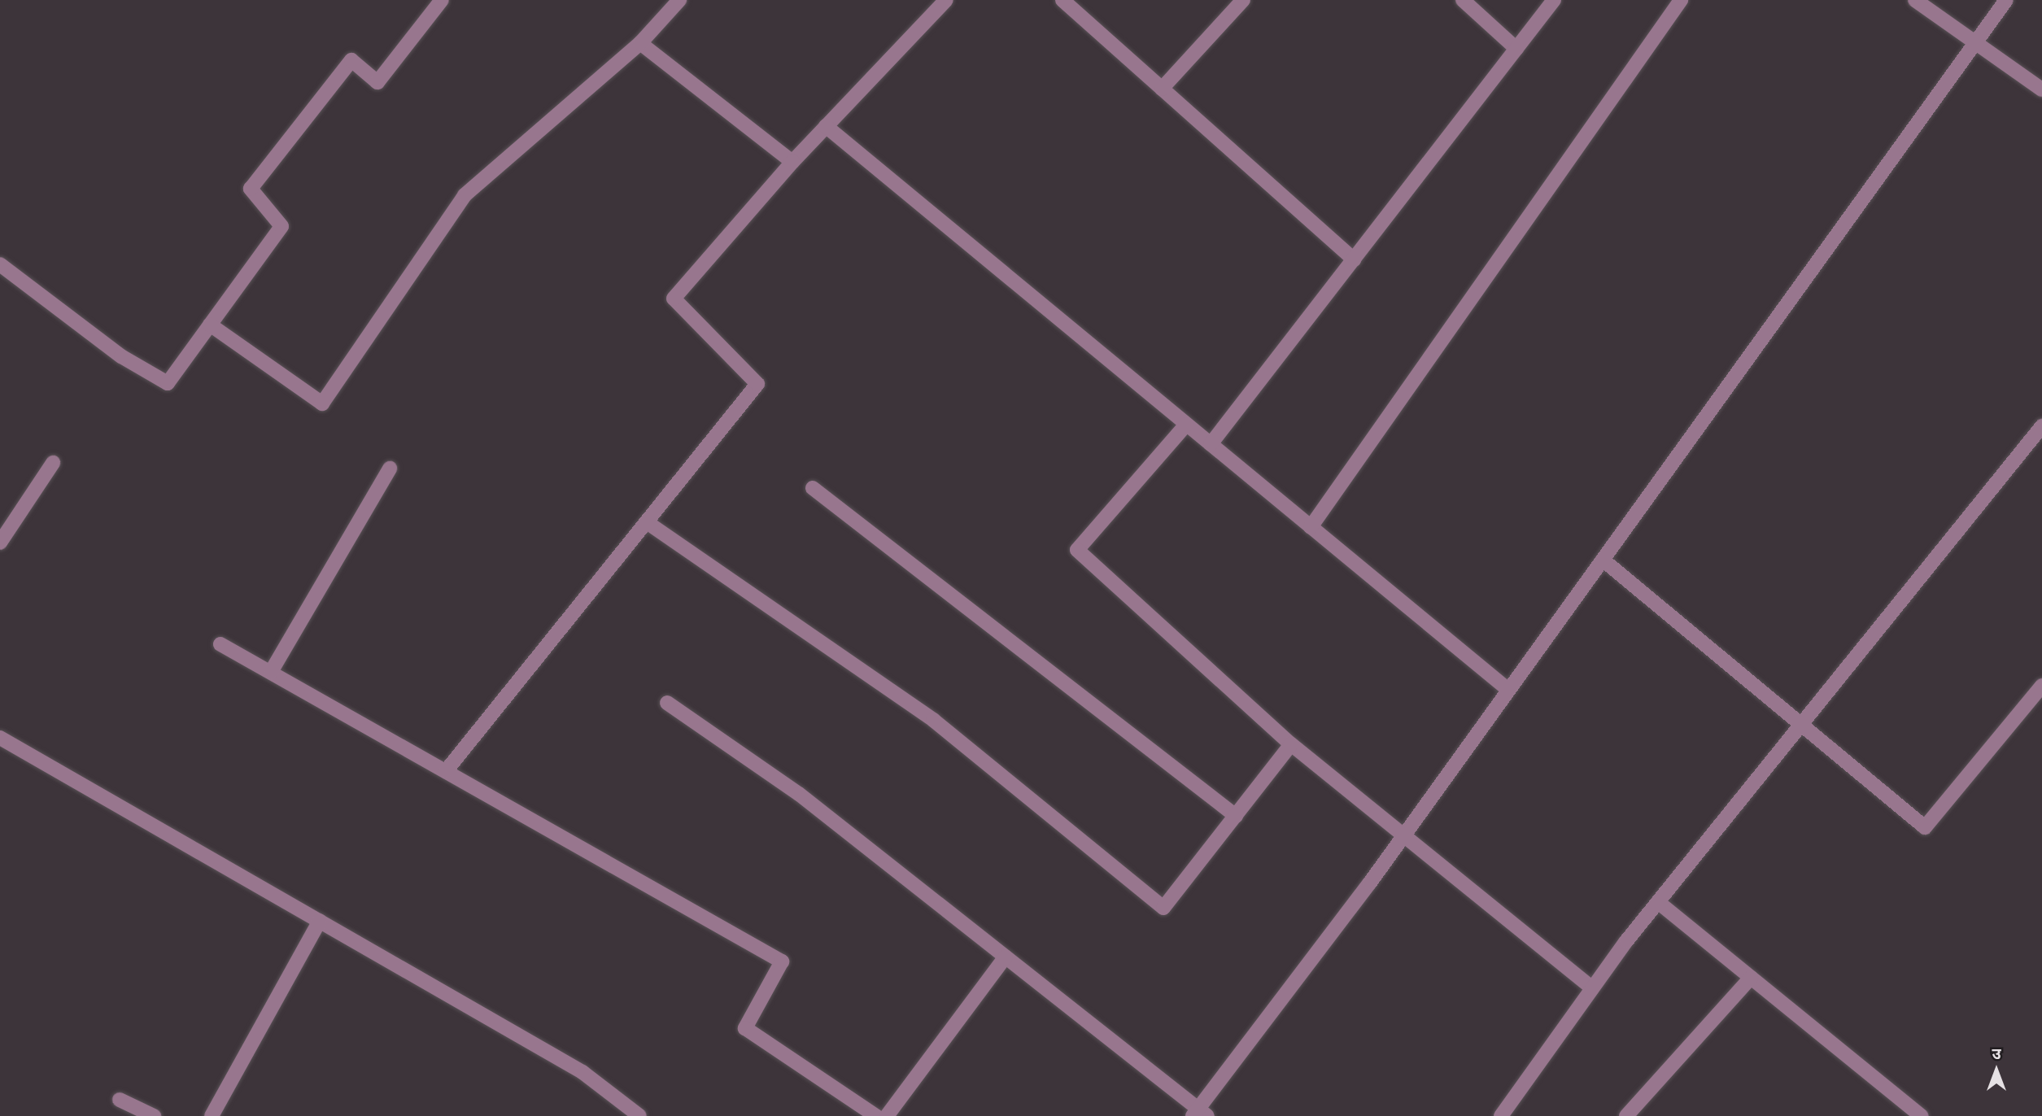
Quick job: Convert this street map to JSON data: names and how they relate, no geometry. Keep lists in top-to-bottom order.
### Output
{
  "north": "top"
}
